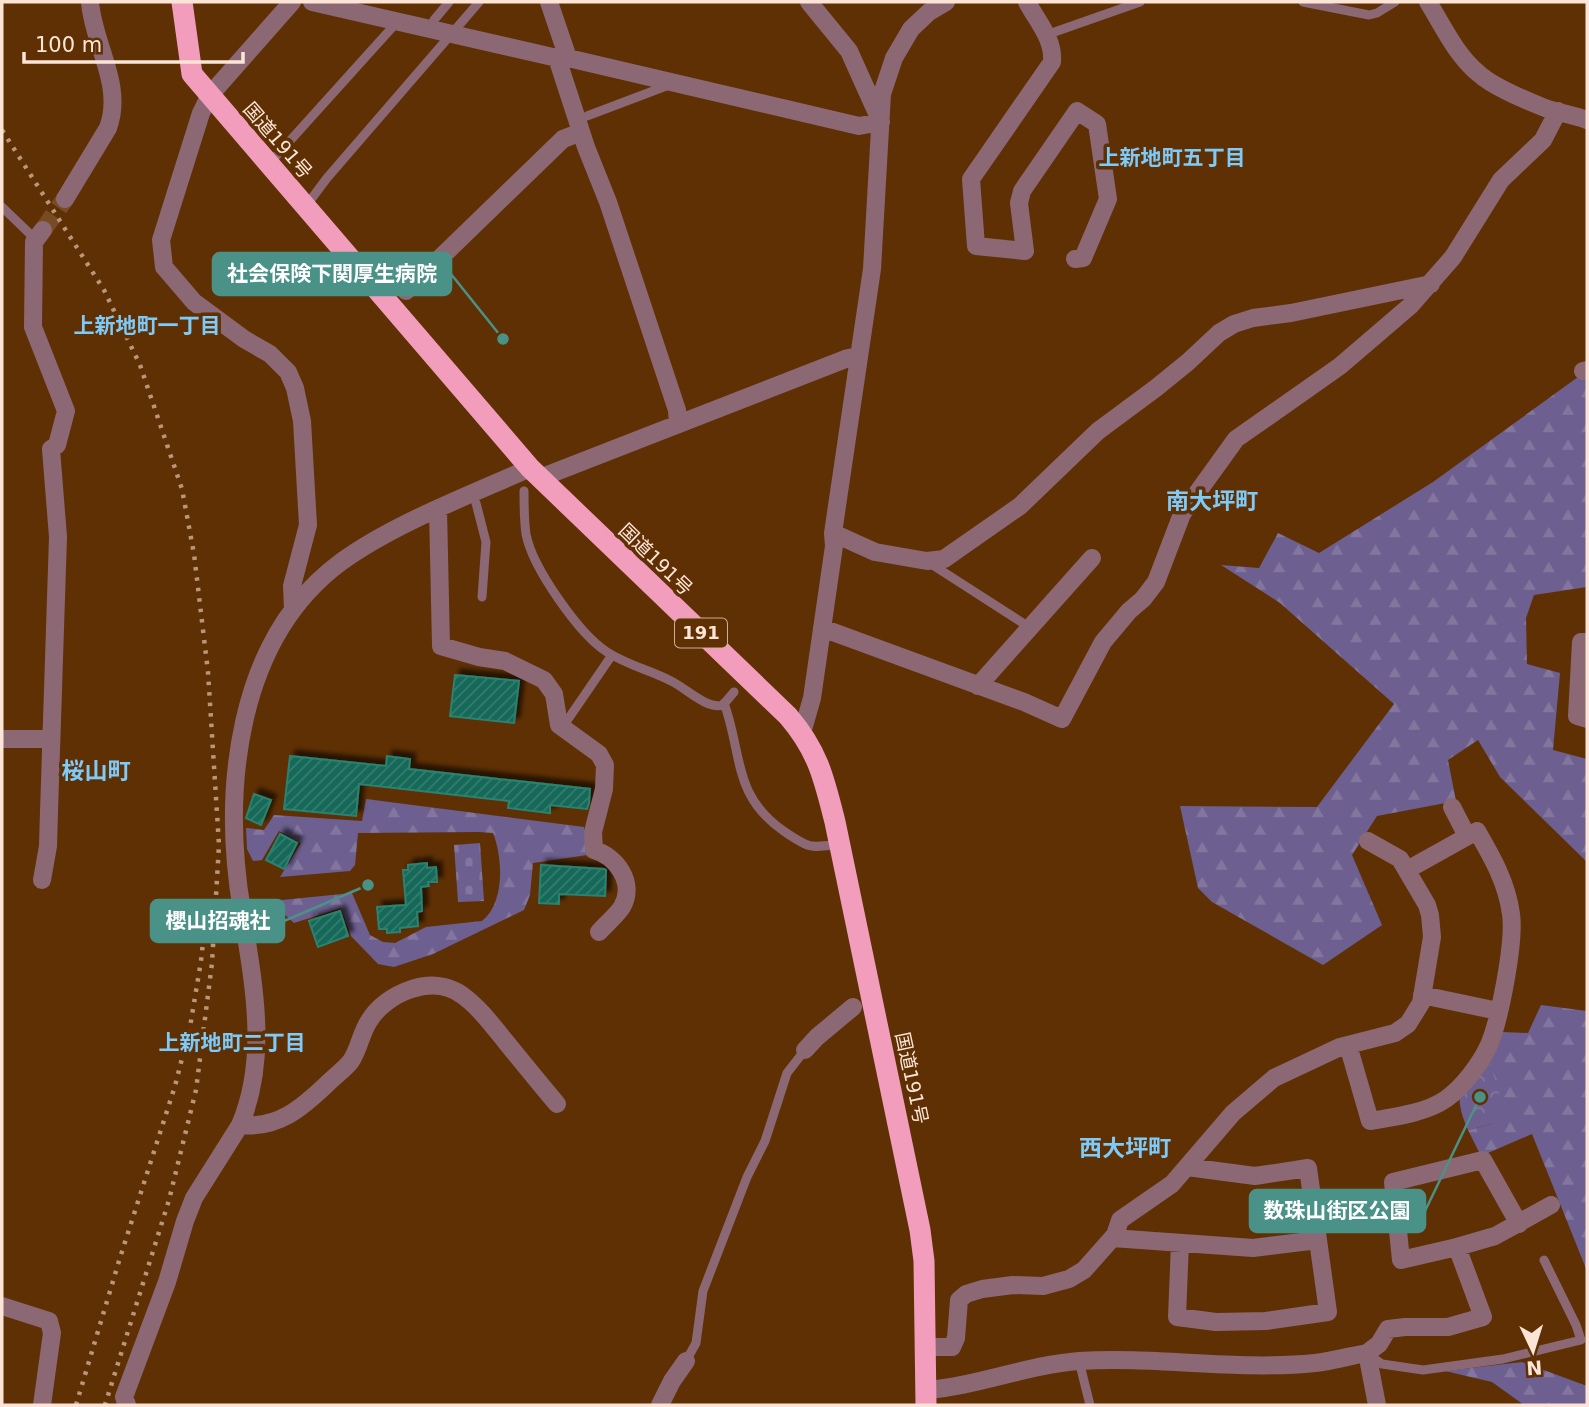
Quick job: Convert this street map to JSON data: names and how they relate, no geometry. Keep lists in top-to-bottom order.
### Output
{
  "streets": {
    "highway": ["国道191号", "191"]
  },
  "districts": [
    "上新地町五丁目",
    "上新地町一丁目",
    "南大坪町",
    "桜山町",
    "上新地町二丁目",
    "西大坪町"
  ],
  "places": ["社会保険下関厚生病院", "櫻山招魂社", "数珠山街区公園"],
  "scale_bar": "100 m",
  "north": "bottom"
}
